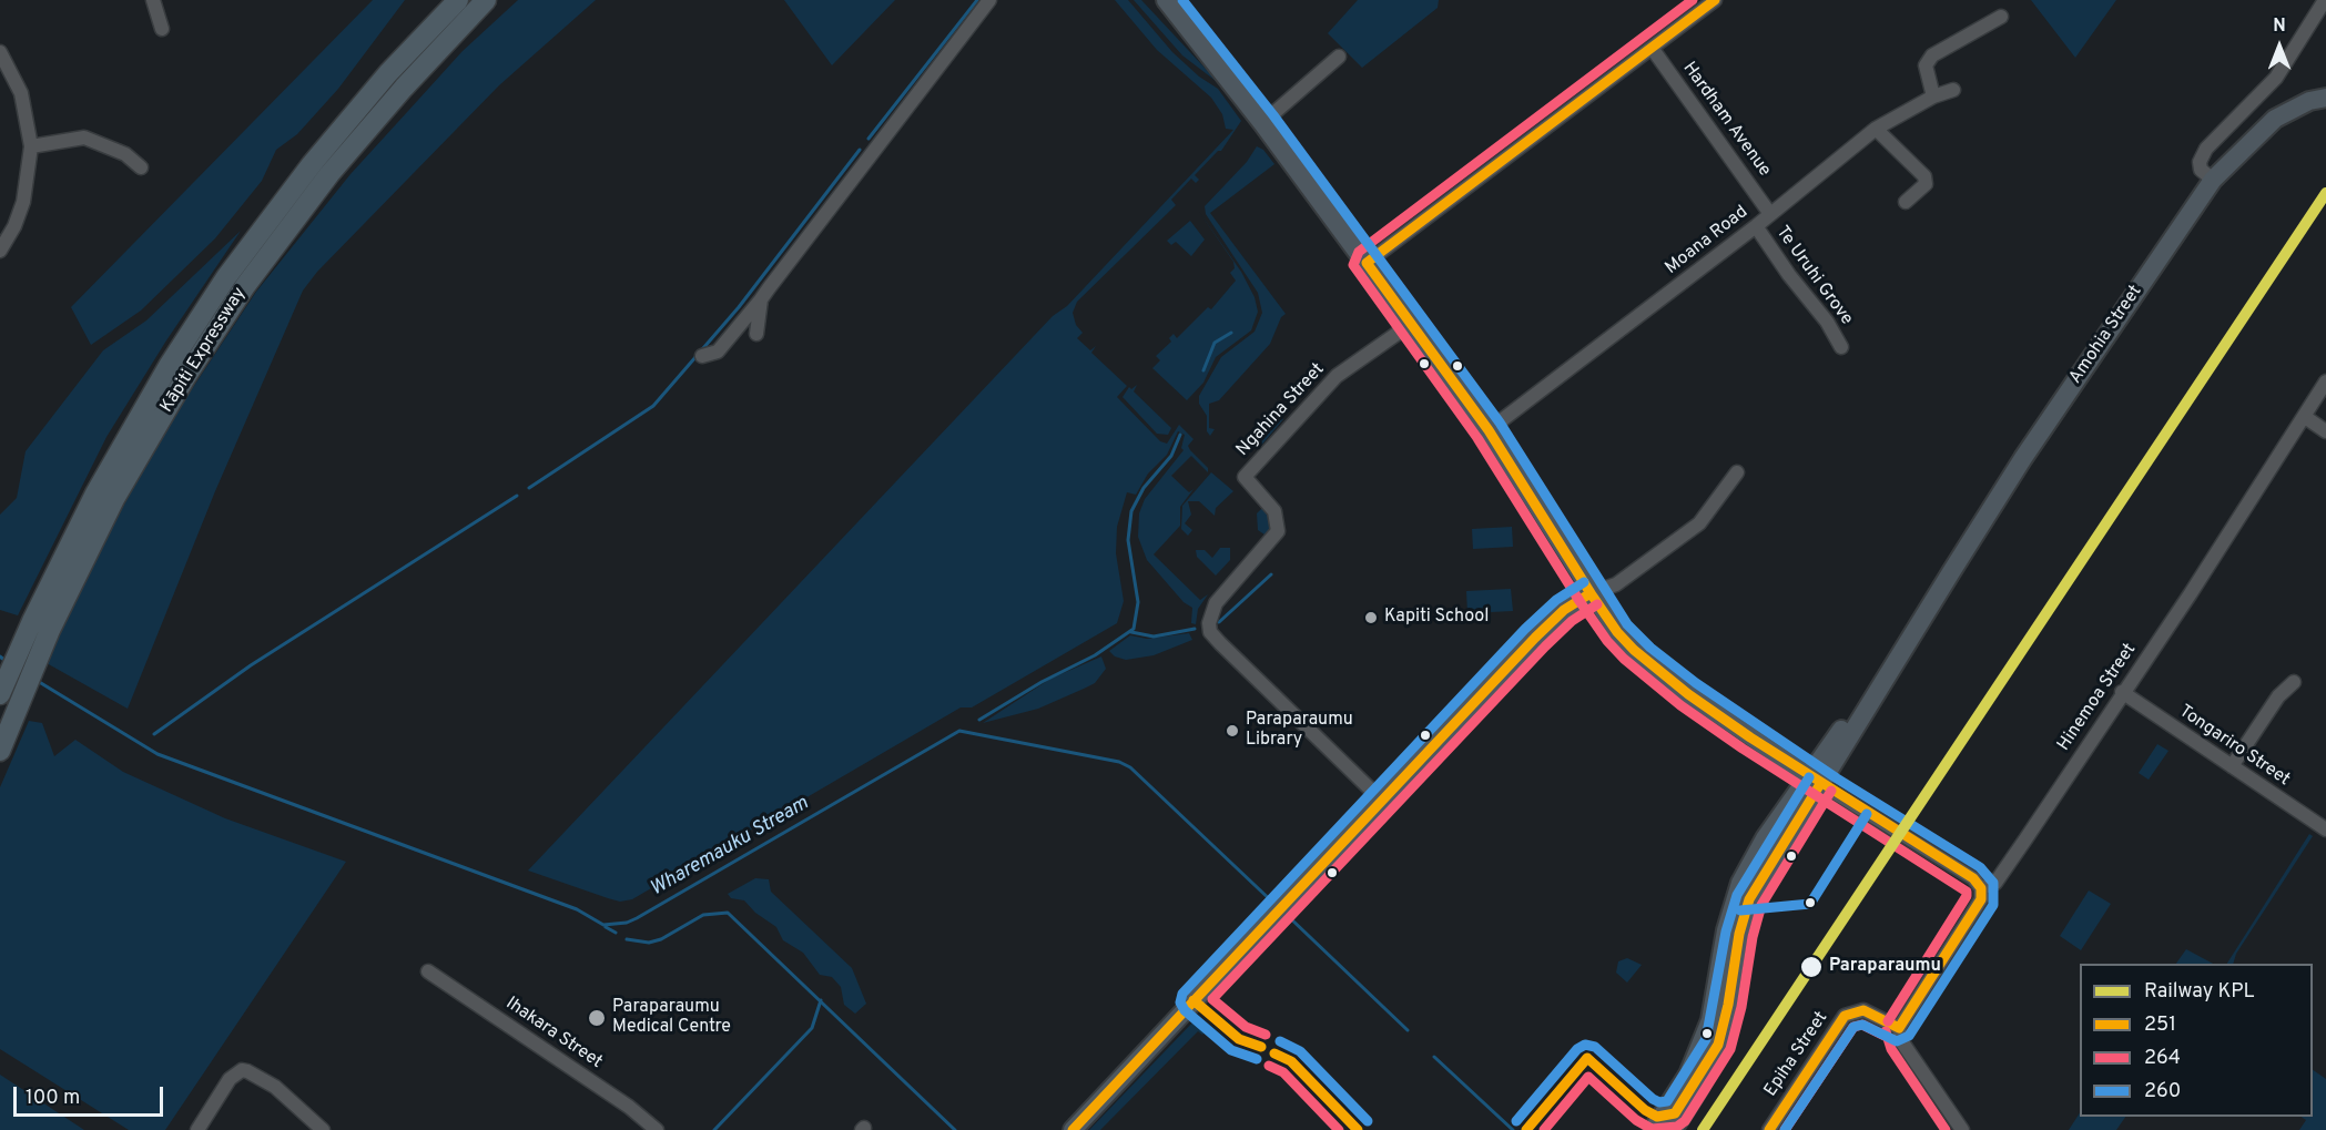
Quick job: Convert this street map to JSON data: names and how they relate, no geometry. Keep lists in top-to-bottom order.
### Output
{
  "streets": {
    "highway": ["Kāpiti Expressway"],
    "main road": ["Amohia Street"],
    "street": [
      "Hardham Avenue",
      "Moana Road",
      "Te Uruhi Grove",
      "Ngahina Street",
      "Hinemoa Street",
      "Tongariro Street",
      "Ihakara Street",
      "Epiha Street"
    ]
  },
  "crossings": [
    ["Hardham Avenue", "Moana Road"],
    ["Moana Road", "Te Uruhi Grove"],
    ["Hinemoa Street", "Tongariro Street"],
    ["Hinemoa Street", "Epiha Street"]
  ],
  "water": ["Wharemauku Stream"],
  "places": [
    "Kapiti School",
    "Paraparaumu Library",
    "Paraparaumu",
    "Paraparaumu Medical Centre"
  ],
  "lines": [
    "transit line 251",
    "transit line 264",
    "transit line 260",
    "rail line KPL"
  ],
  "legend": [
    "Railway KPL",
    "251",
    "264",
    "260"
  ],
  "scale_bar": "100 m",
  "north": "top"
}
